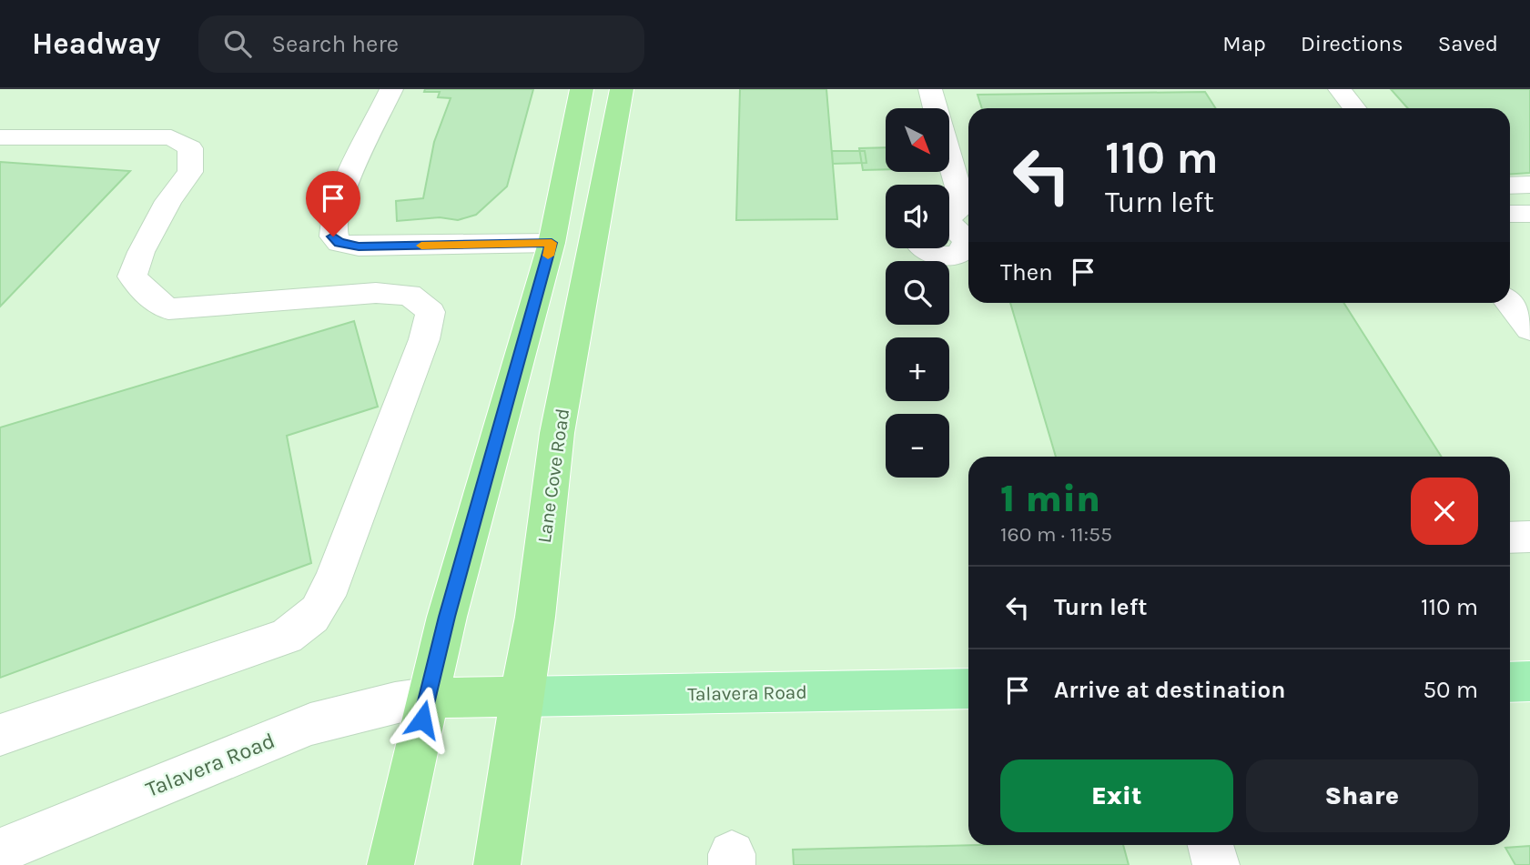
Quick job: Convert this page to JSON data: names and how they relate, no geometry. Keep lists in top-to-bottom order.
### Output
{
  "streets": {
    "highway": ["Lane Cove Road"],
    "main road": ["Talavera Road"]
  },
  "crossings": [
    ["Lane Cove Road", "Talavera Road"]
  ],
  "north": "bottom right",
  "page": {
    "header": "Headway",
    "search": "Search here",
    "nav": ["Map", "Directions", "Saved"],
    "map_buttons": ["+", "−"],
    "turn": ["110 m", "Turn left"],
    "then": "Then",
    "heading": ["1 min", "160 m · 11:55"],
    "list": [
      {
        "name": "Turn left",
        "value": "110 m"
      },
      {
        "name": "Arrive at destination",
        "value": "50 m"
      }
    ],
    "buttons": ["Exit", "Share"]
  }
}
